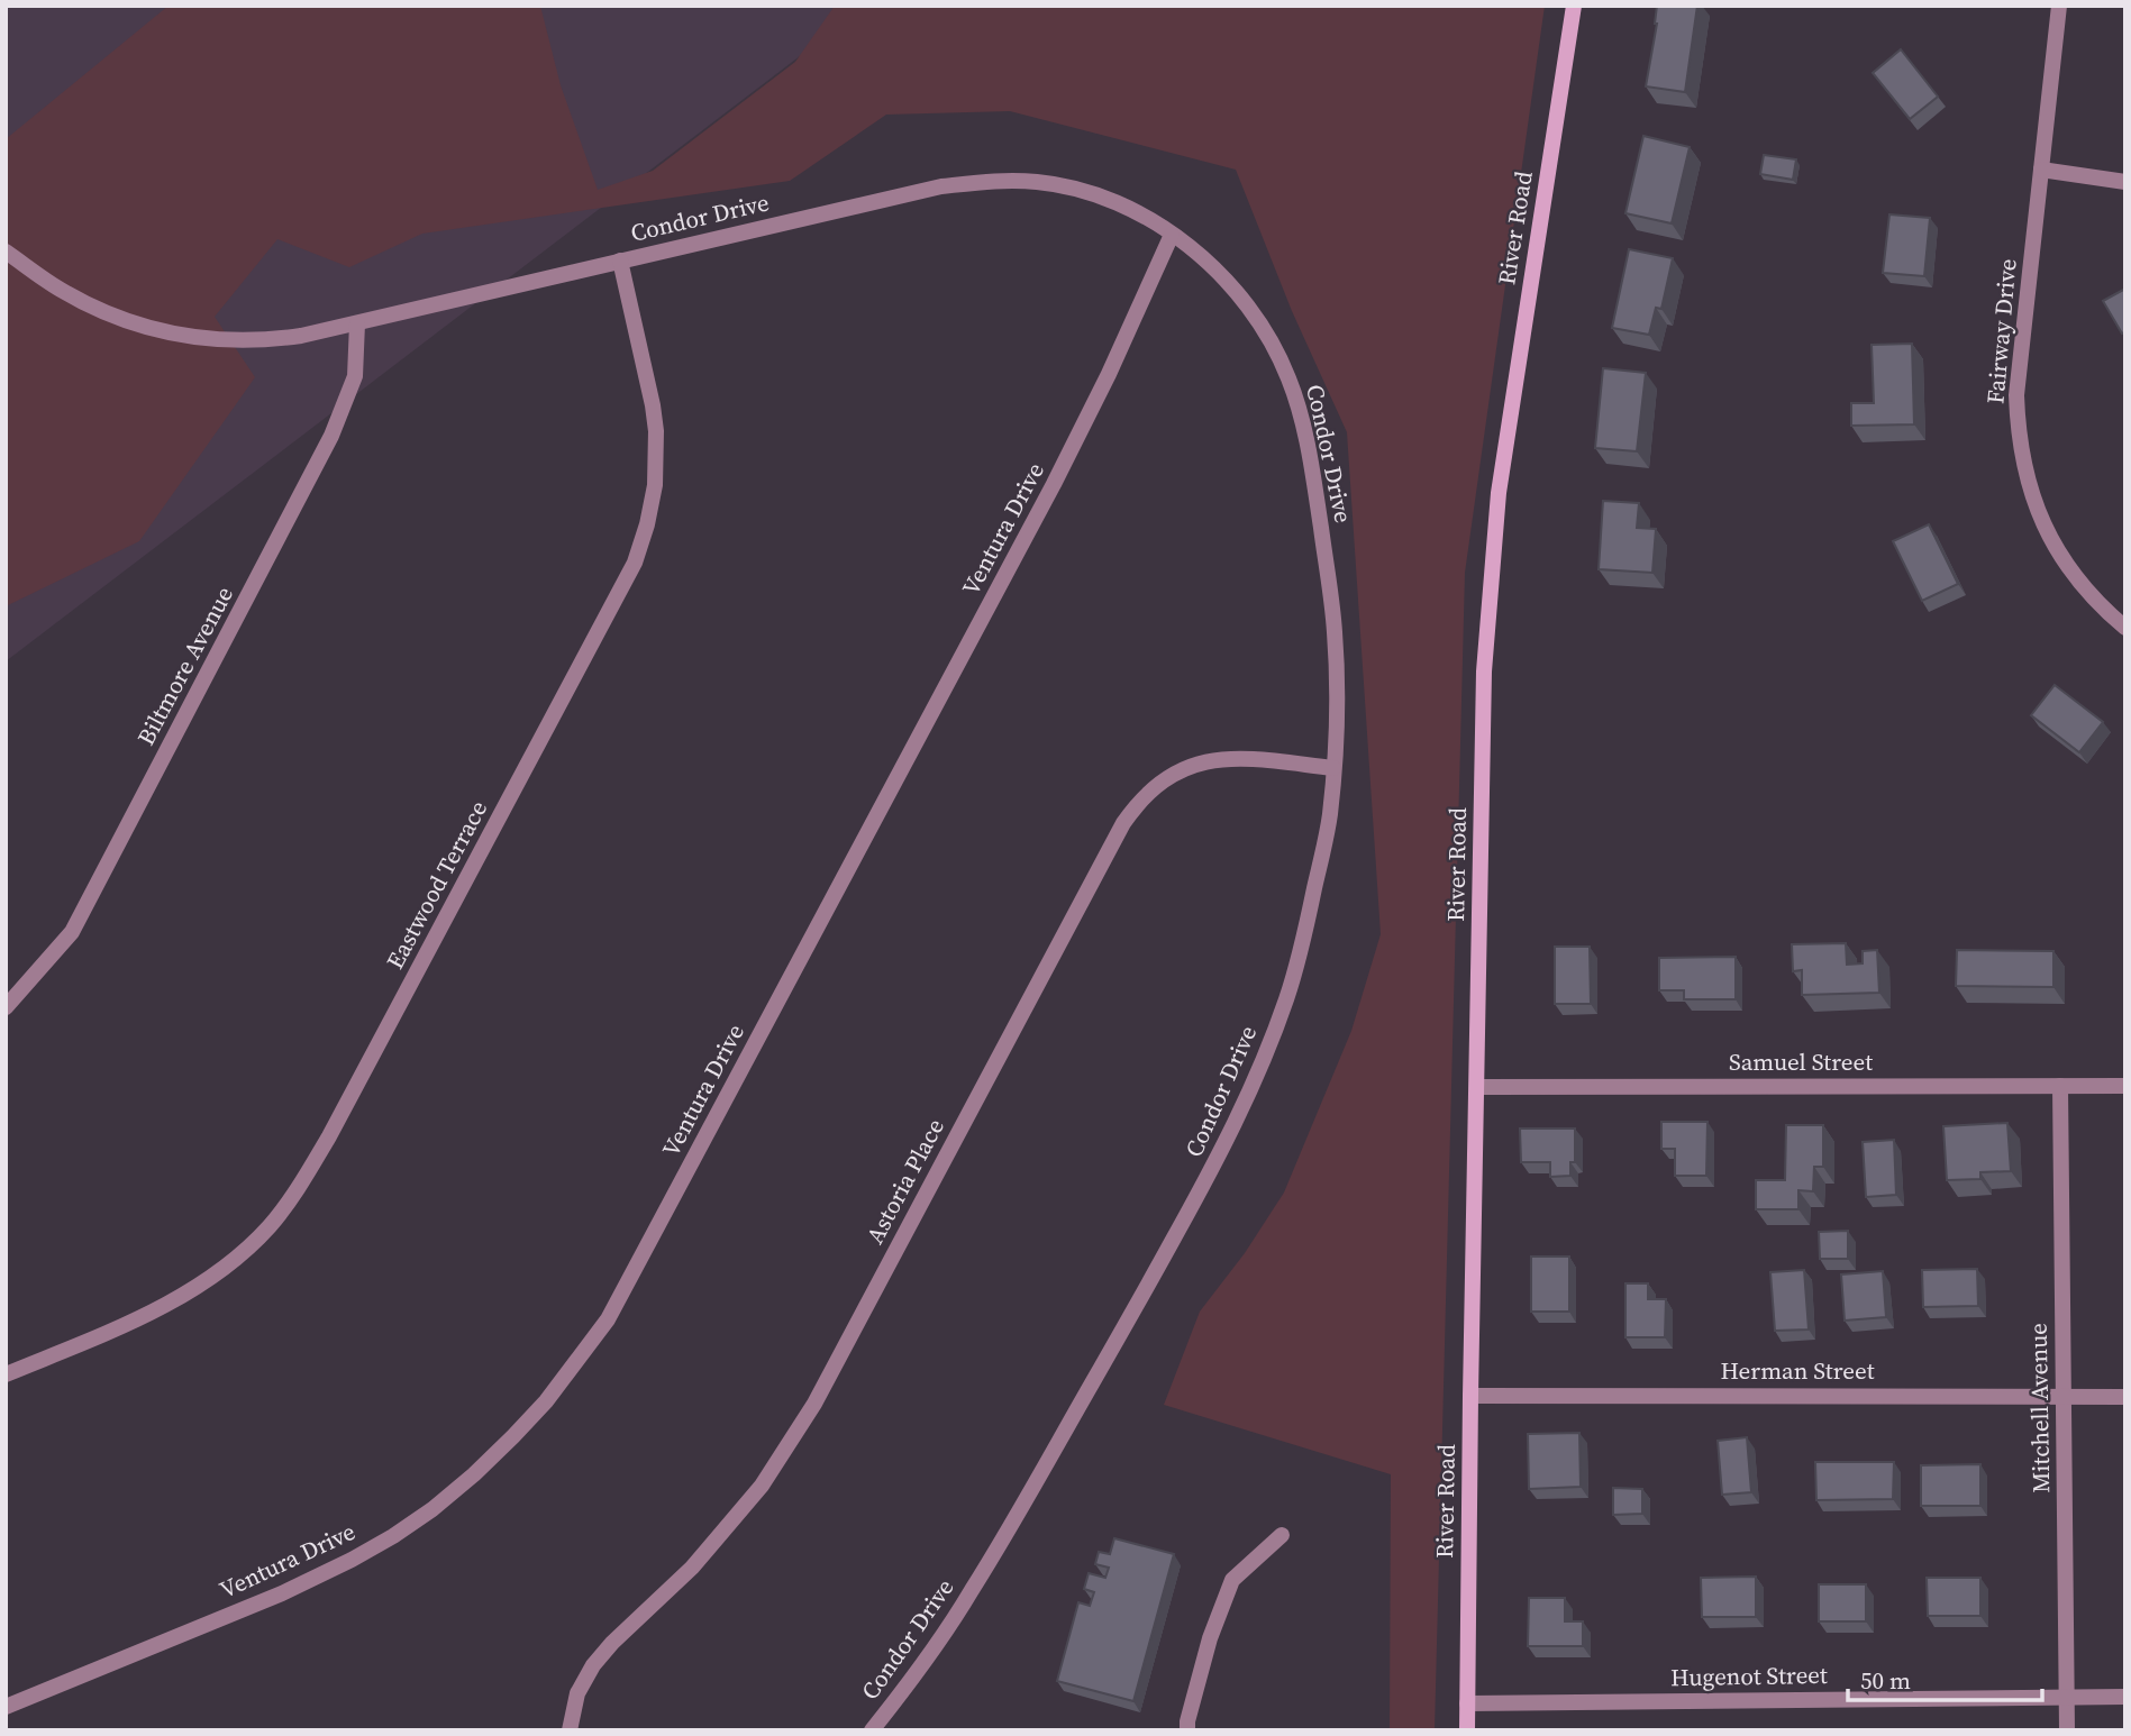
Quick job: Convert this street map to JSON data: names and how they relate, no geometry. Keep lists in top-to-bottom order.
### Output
{
  "streets": {
    "street": [
      "Condor Drive",
      "River Road",
      "Fairway Drive",
      "Ventura Drive",
      "Biltmore Avenue",
      "Eastwood Terrace",
      "Samuel Street",
      "Astoria Place",
      "Herman Street",
      "Mitchell Avenue",
      "Hugenot Street"
    ]
  },
  "crossings": [
    ["Condor Drive", "Ventura Drive"],
    ["Condor Drive", "Biltmore Avenue"],
    ["Condor Drive", "Eastwood Terrace"],
    ["Condor Drive", "Astoria Place"],
    ["River Road", "Samuel Street"],
    ["River Road", "Herman Street"],
    ["River Road", "Hugenot Street"],
    ["Samuel Street", "Mitchell Avenue"],
    ["Herman Street", "Mitchell Avenue"],
    ["Mitchell Avenue", "Hugenot Street"]
  ],
  "scale_bar": "50 m"
}
